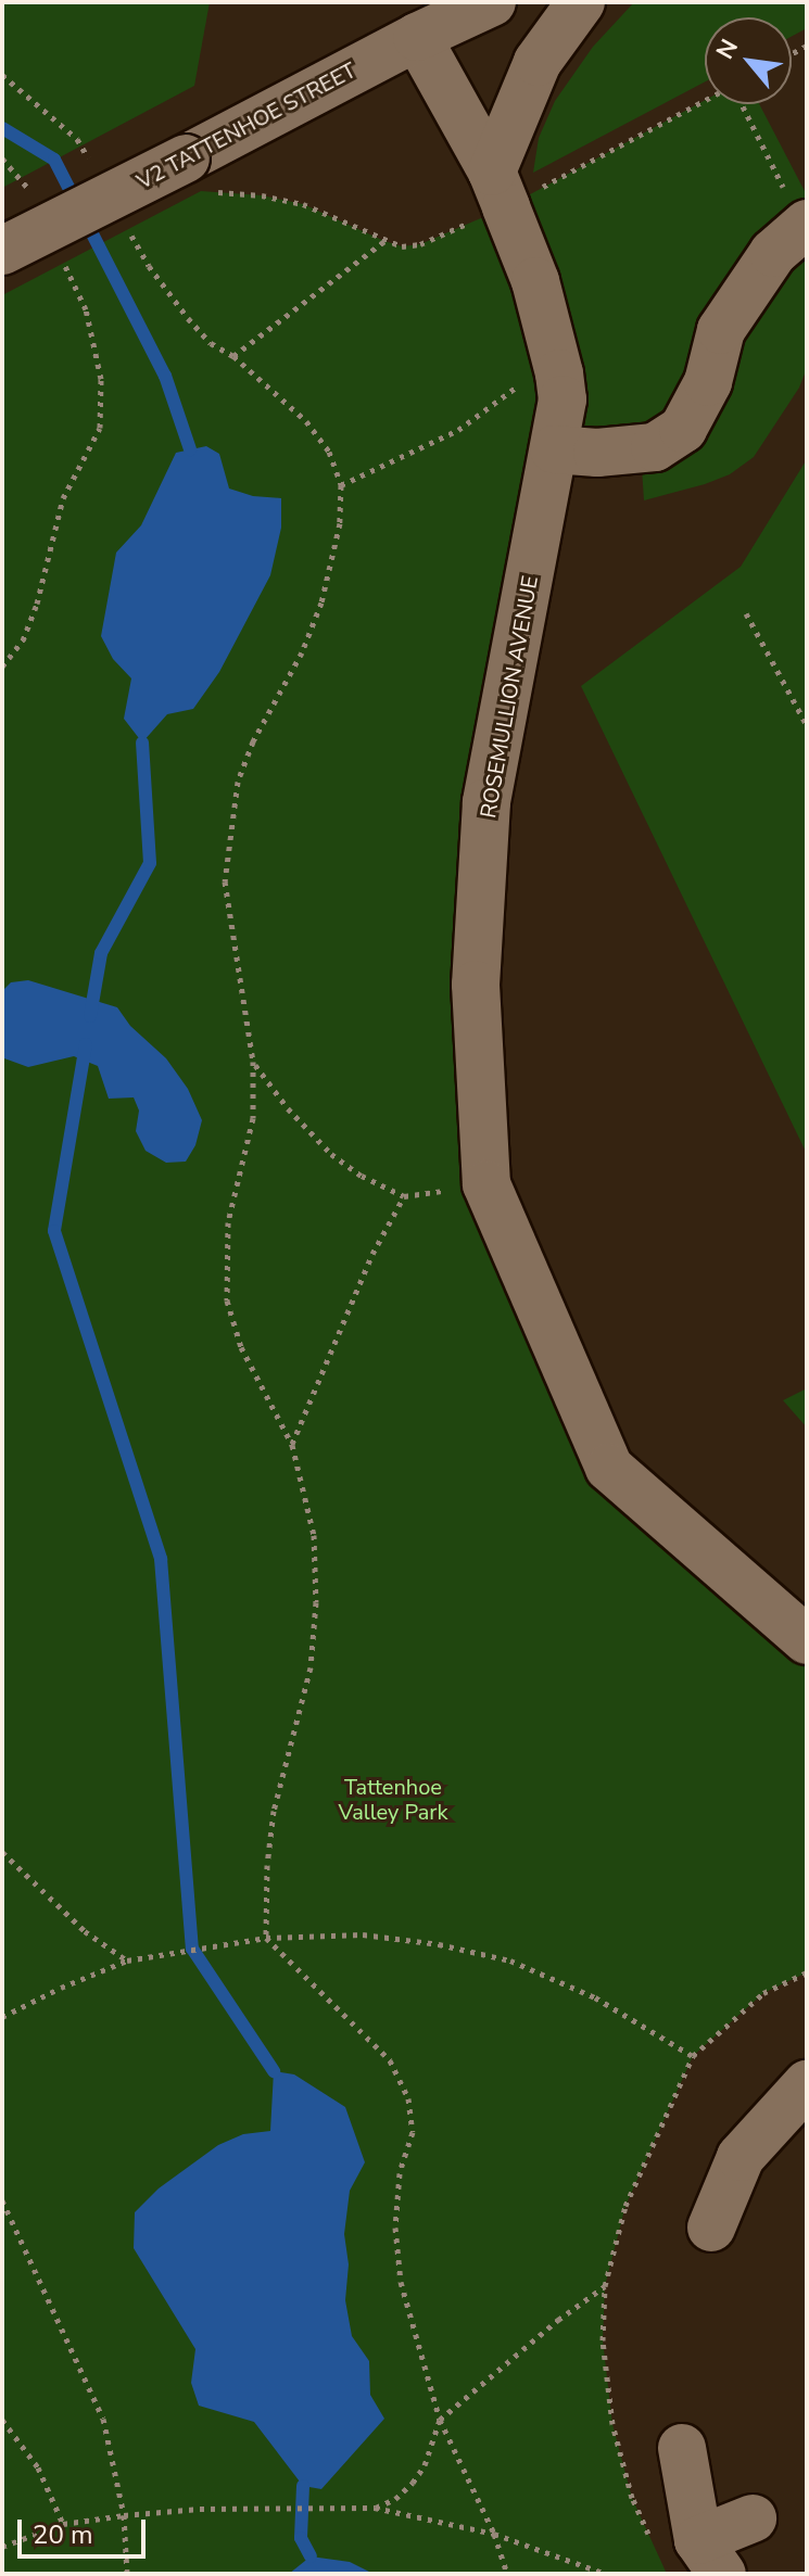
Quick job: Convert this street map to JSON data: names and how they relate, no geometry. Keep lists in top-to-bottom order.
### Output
{
  "streets": {
    "street": ["V2 TATTENHOE STREET", "ROSEMULLION AVENUE"]
  },
  "crossings": [
    ["V2 TATTENHOE STREET", "ROSEMULLION AVENUE"]
  ],
  "parks": ["Tattenhoe Valley Park"],
  "scale_bar": "20 m",
  "north": "top left"
}
